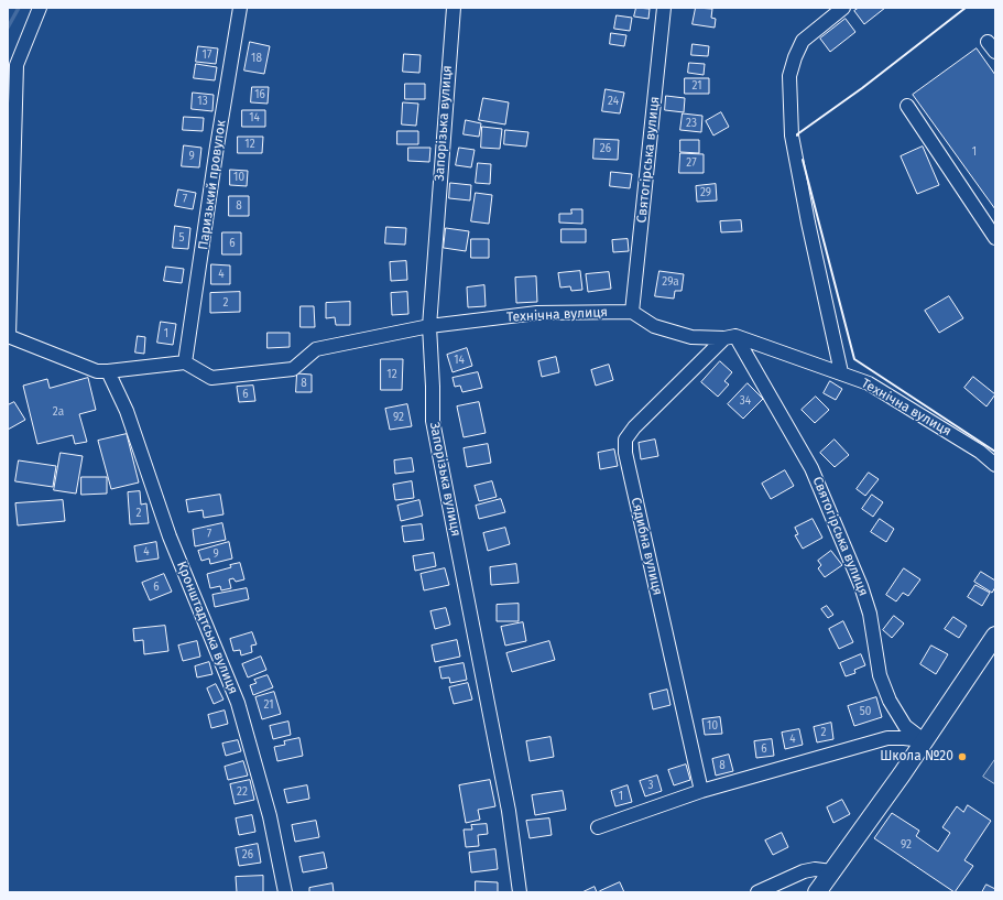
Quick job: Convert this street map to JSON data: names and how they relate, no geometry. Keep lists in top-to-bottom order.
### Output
{
  "streets": {
    "street": [
      "Запорізька вулиця",
      "Святогірська вулиця",
      "Паризький провулок",
      "Технічна вулиця",
      "Сядибна вулиця",
      "Кронштадтська вулиця"
    ]
  },
  "crossings": [
    ["Запорізька вулиця", "Технічна вулиця"],
    ["Святогірська вулиця", "Технічна вулиця"],
    ["Святогірська вулиця", "Сядибна вулиця"],
    ["Паризький провулок", "Технічна вулиця"],
    ["Технічна вулиця", "Сядибна вулиця"]
  ],
  "places": ["Школа №20"],
  "house_numbers": [
    "17",
    "18",
    "21",
    "16",
    "13",
    "24",
    "14",
    "23",
    "12",
    "26",
    "1",
    "9",
    "27",
    "10",
    "29",
    "7",
    "8",
    "5",
    "6",
    "4",
    "29а",
    "2",
    "1",
    "14",
    "12",
    "8",
    "6",
    "34",
    "2а",
    "92",
    "2",
    "7",
    "4",
    "9",
    "6",
    "21",
    "50",
    "10",
    "2",
    "4",
    "6",
    "8",
    "3",
    "22",
    "1",
    "92",
    "26"
  ]
}
